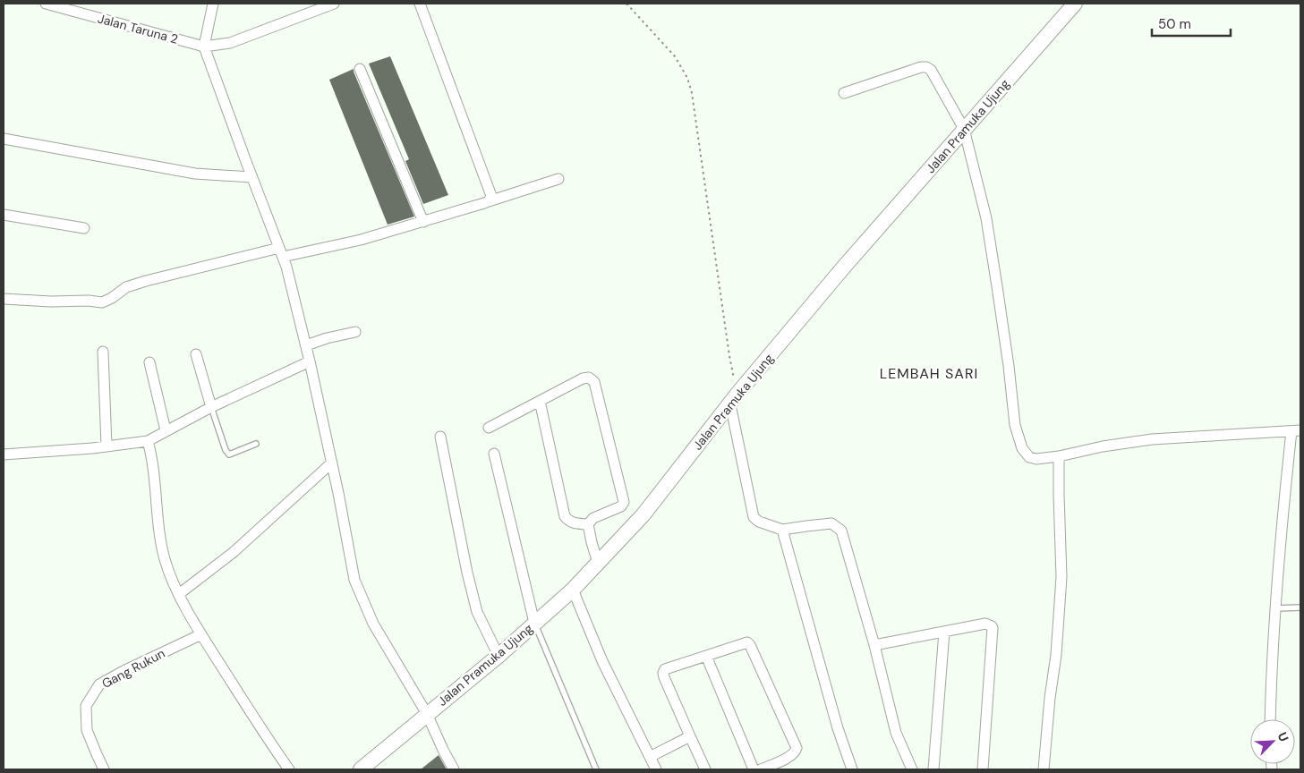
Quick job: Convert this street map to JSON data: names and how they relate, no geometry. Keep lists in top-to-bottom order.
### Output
{
  "streets": {
    "street": ["Jalan Taruna 2", "Jalan Pramuka Ujung", "Gang Rukun"]
  },
  "districts": ["LEMBAH SARI"],
  "scale_bar": "50 m",
  "north": "top right"
}
